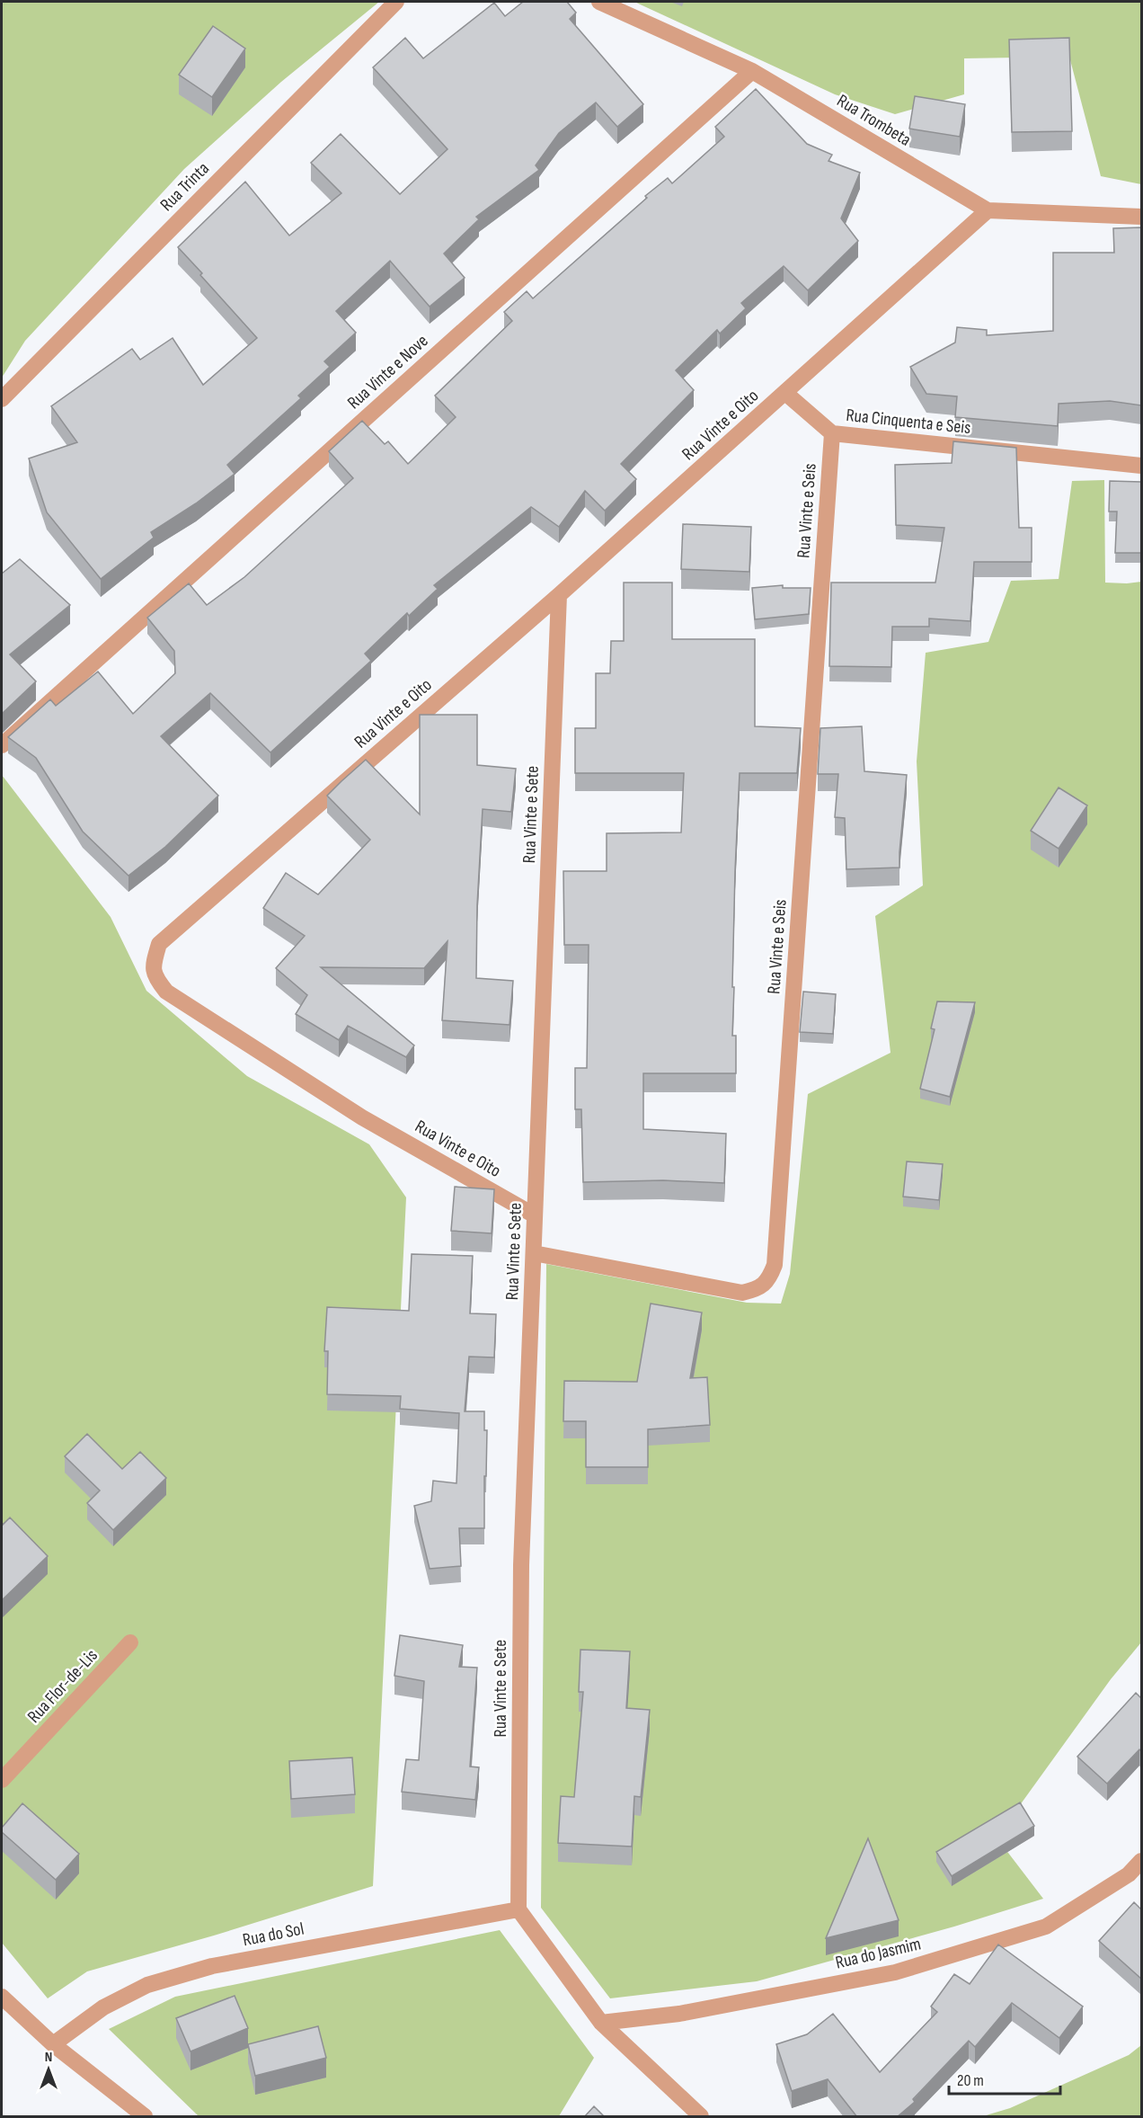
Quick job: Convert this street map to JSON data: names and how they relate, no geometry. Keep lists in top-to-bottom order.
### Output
{
  "streets": {
    "street": [
      "Rua Trombeta",
      "Rua Trinta",
      "Rua Vinte e Nove",
      "Rua Cinquenta e Seis",
      "Rua Vinte e Oito",
      "Rua Vinte e Seis",
      "Rua Vinte e Sete",
      "Rua Flor-de-Lis",
      "Rua do Sol",
      "Rua do Jasmim"
    ]
  },
  "crossings": [
    ["Rua Trombeta", "Rua Vinte e Nove"],
    ["Rua Trombeta", "Rua Vinte e Oito"],
    ["Rua Cinquenta e Seis", "Rua Vinte e Seis"],
    ["Rua Vinte e Oito", "Rua Vinte e Sete"],
    ["Rua Vinte e Seis", "Rua Vinte e Sete"],
    ["Rua Vinte e Sete", "Rua do Sol"]
  ],
  "scale_bar": "20 m",
  "north": "top"
}
